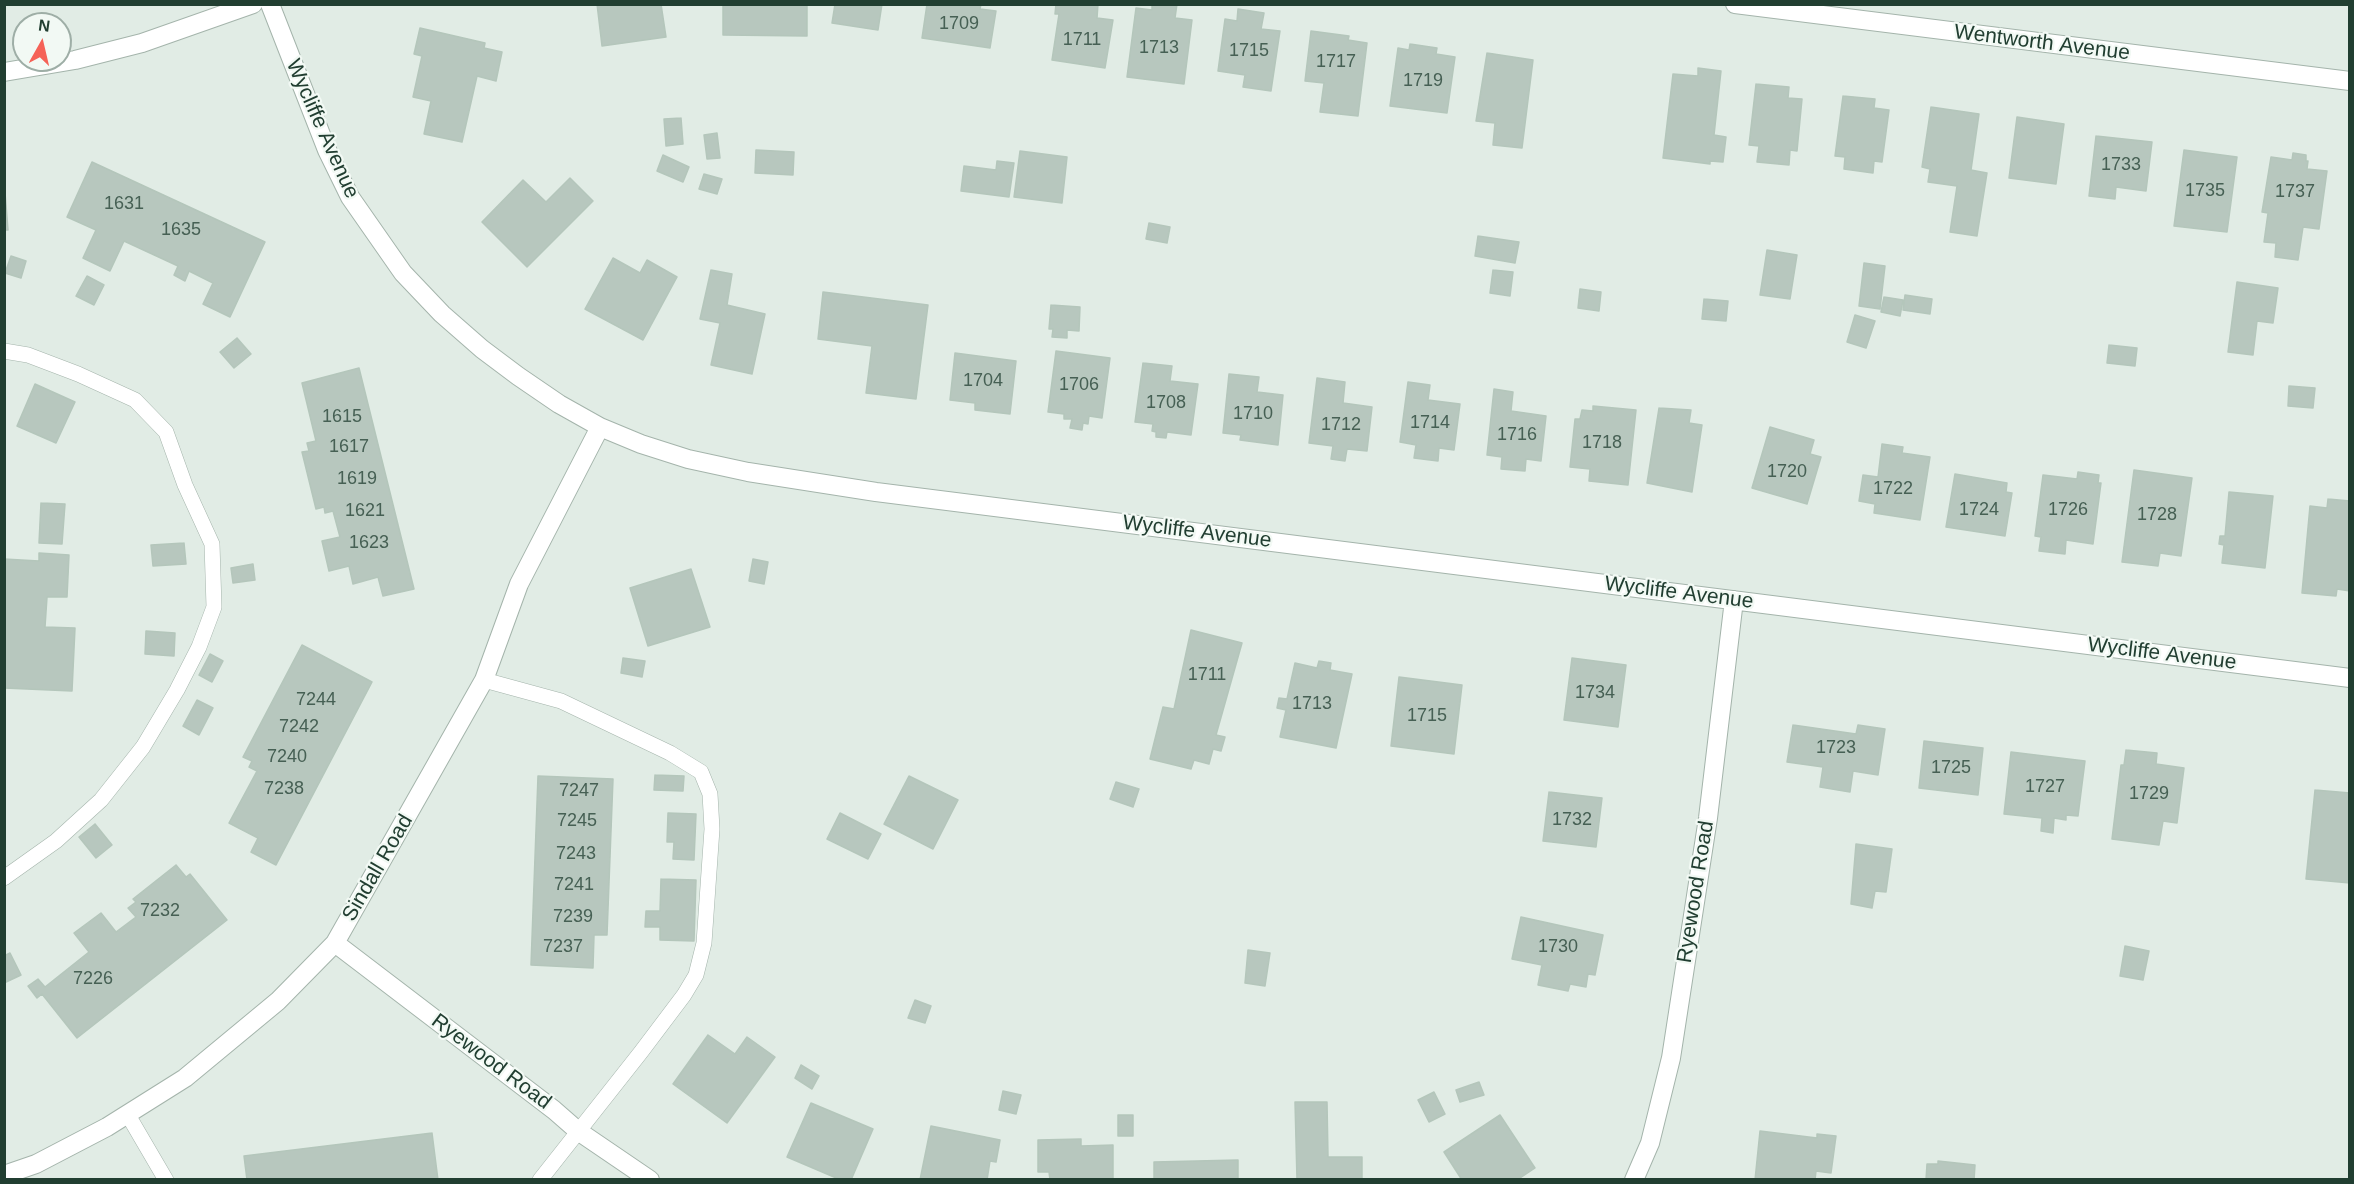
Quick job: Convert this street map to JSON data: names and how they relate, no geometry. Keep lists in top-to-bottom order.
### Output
{
  "streets": {
    "street": [
      "Wentworth Avenue",
      "Wycliffe Avenue",
      "Sindall Road",
      "Ryewood Road"
    ]
  },
  "crossings": [
    ["Wycliffe Avenue", "Sindall Road"],
    ["Wycliffe Avenue", "Ryewood Road"],
    ["Sindall Road", "Ryewood Road"]
  ],
  "house_numbers": [
    "1709",
    "1711",
    "1713",
    "1715",
    "1717",
    "1719",
    "1733",
    "1735",
    "1737",
    "1631",
    "1635",
    "1704",
    "1706",
    "1708",
    "1710",
    "1615",
    "1714",
    "1712",
    "1716",
    "1718",
    "1617",
    "1720",
    "1619",
    "1722",
    "1724",
    "1726",
    "1621",
    "1728",
    "1623",
    "1711",
    "1734",
    "7244",
    "1713",
    "1715",
    "7242",
    "1723",
    "7240",
    "1725",
    "1727",
    "7238",
    "7247",
    "1729",
    "1732",
    "7245",
    "7243",
    "7241",
    "7232",
    "7239",
    "7237",
    "1730",
    "7226"
  ],
  "north": "top"
}
